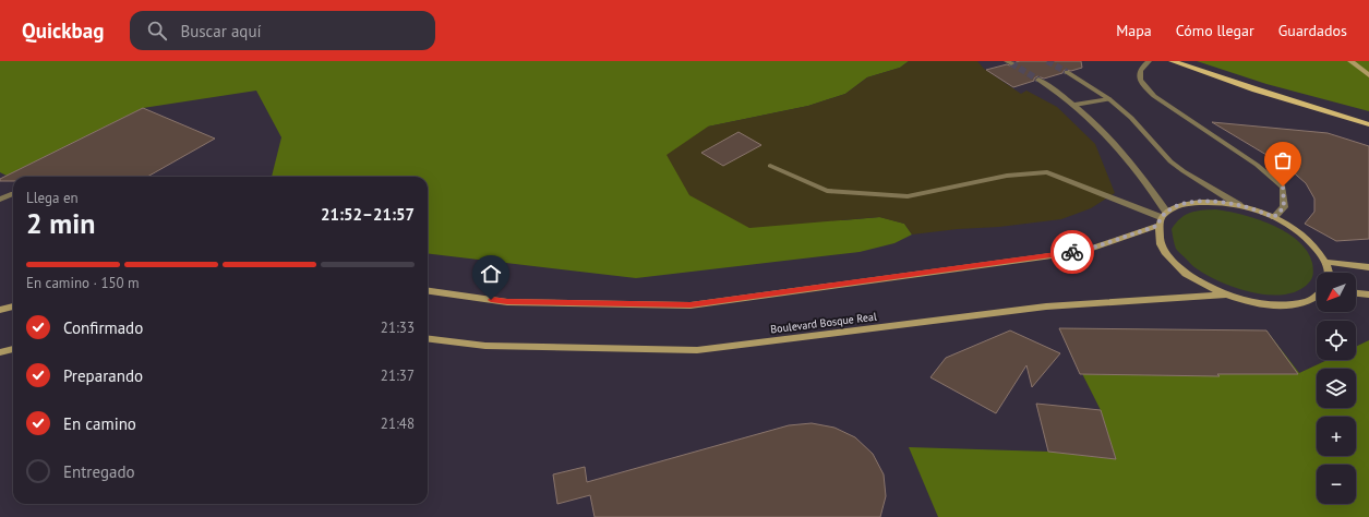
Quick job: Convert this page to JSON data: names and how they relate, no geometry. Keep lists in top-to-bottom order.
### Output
{
  "streets": {
    "main road": ["Boulevard Bosque Real"]
  },
  "north": "bottom left",
  "page": {
    "header": "Quickbag",
    "search": "Buscar aquí",
    "nav": ["Mapa", "Cómo llegar", "Guardados"],
    "heading": ["2 min", "Llega en", "21:52–21:57"],
    "bar": "En camino · 150 m",
    "map_buttons": ["+", "−"],
    "list": [
      ["Confirmado", "21:33"],
      ["Preparando", "21:37"],
      ["En camino", "21:48"],
      "Entregado"
    ]
  }
}
